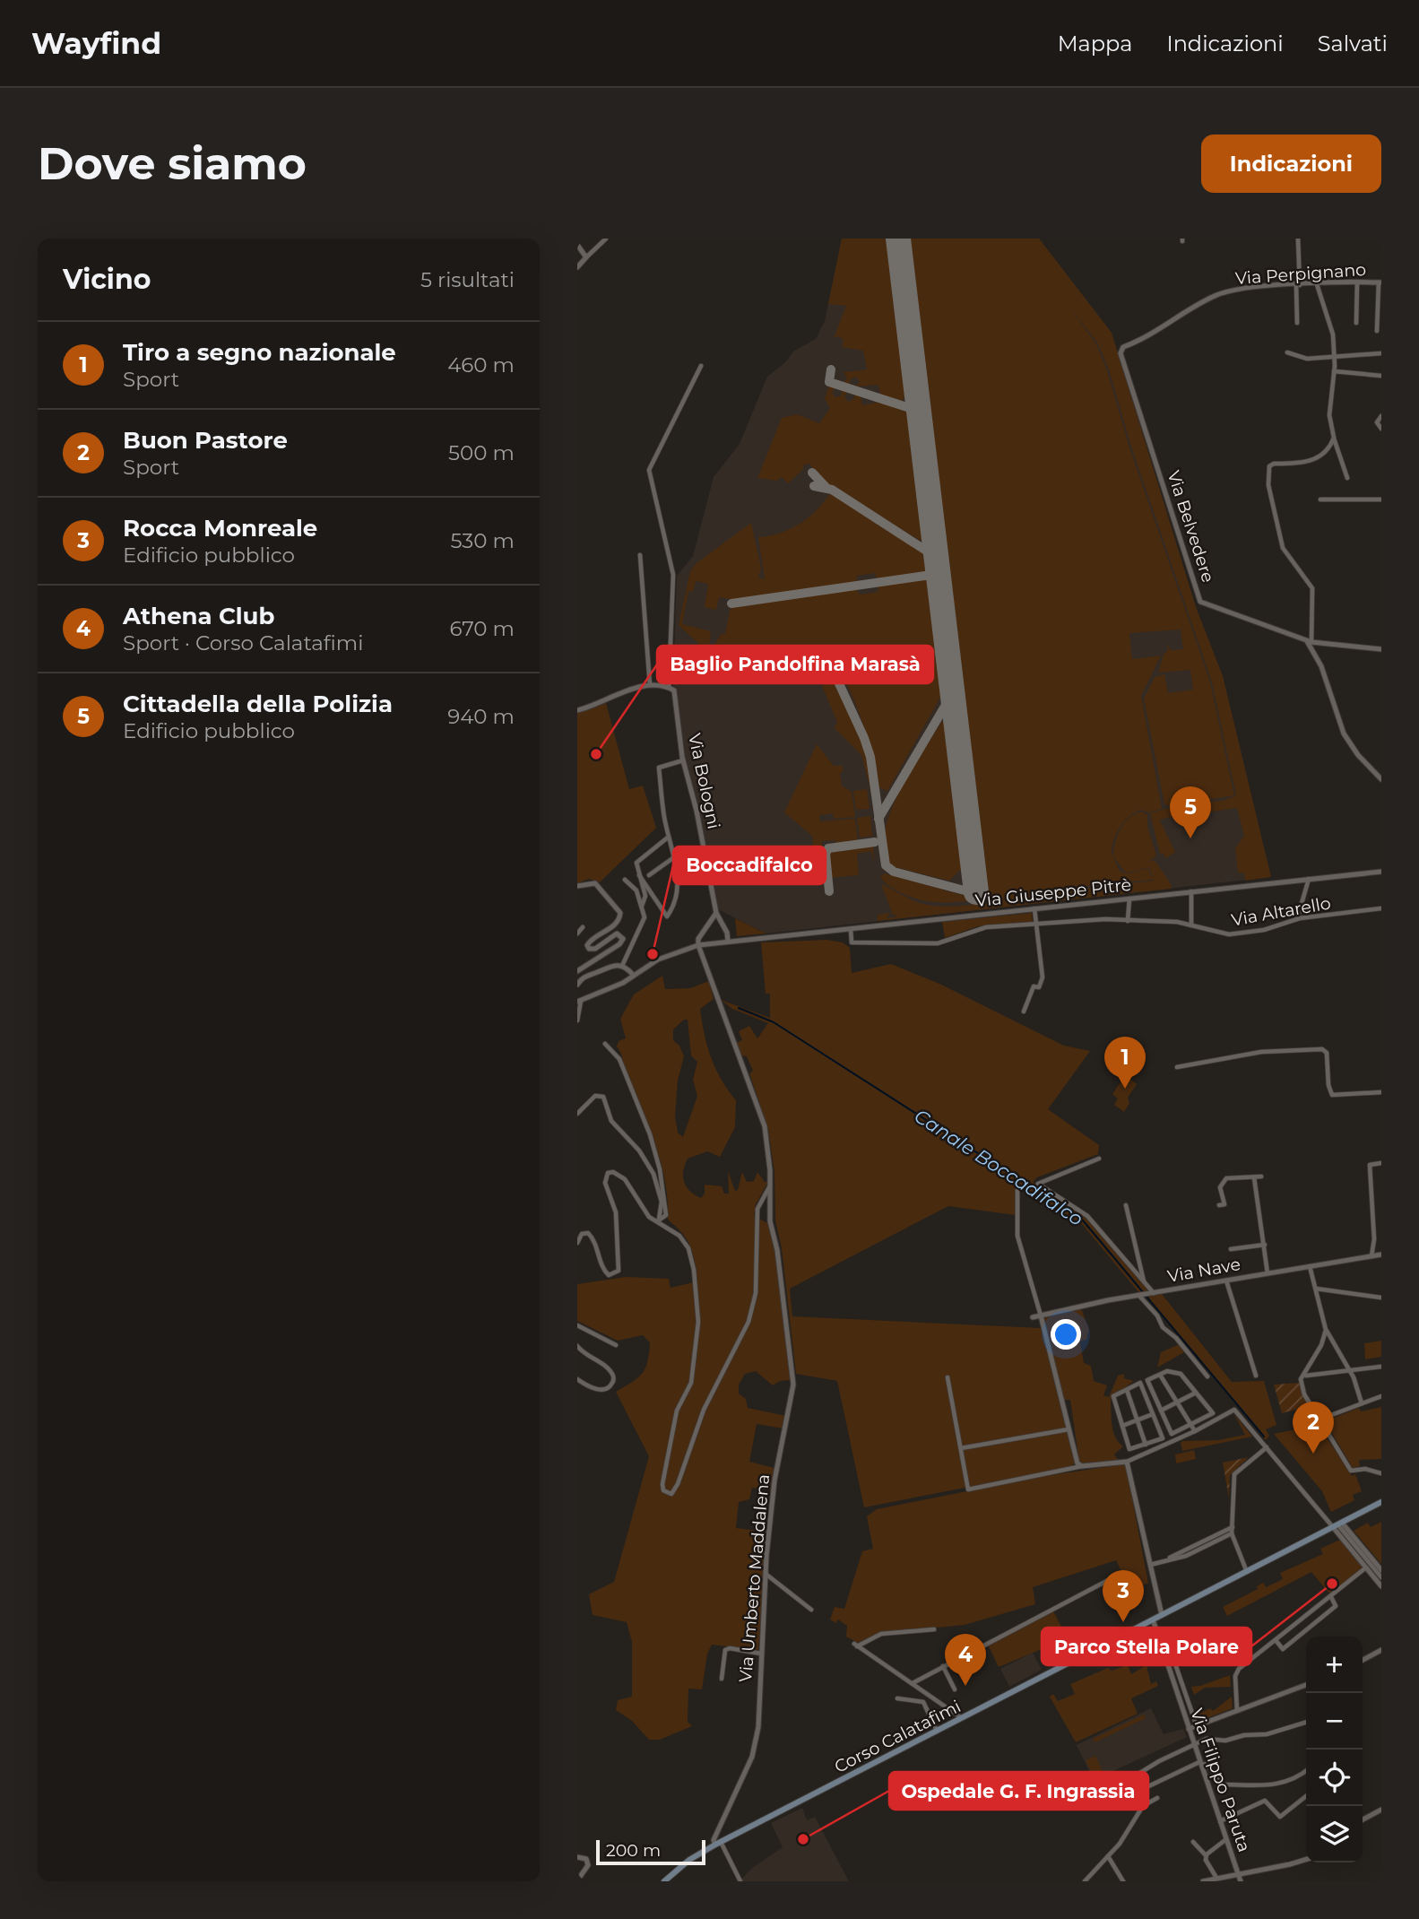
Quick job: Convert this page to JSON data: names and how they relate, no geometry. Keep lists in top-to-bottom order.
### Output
{
  "streets": {
    "main road": ["Corso Calatafimi"],
    "street": [
      "Via Perpignano",
      "Via Belvedere",
      "Via Bologni",
      "Via Giuseppe Pitrè",
      "Via Altarello",
      "Via Nave",
      "Via Umberto Maddalena",
      "Via Filippo Paruta"
    ]
  },
  "crossings": [
    ["Via Perpignano", "Via Belvedere"],
    ["Via Bologni", "Via Giuseppe Pitrè"],
    ["Via Giuseppe Pitrè", "Via Altarello"],
    ["Via Giuseppe Pitrè", "Via Umberto Maddalena"],
    ["Via Umberto Maddalena", "Corso Calatafimi"],
    ["Corso Calatafimi", "Via Filippo Paruta"]
  ],
  "water": ["Canale Boccadifalco"],
  "places": [
    "Baglio Pandolfina Marasà",
    "Boccadifalco",
    "Parco Stella Polare",
    "Ospedale G. F. Ingrassia"
  ],
  "scale_bar": "200 m",
  "page": {
    "header": "Wayfind",
    "nav": ["Mappa", "Indicazioni", "Salvati"],
    "buttons": "Indicazioni",
    "title": "Dove siamo",
    "heading": ["Vicino", "5 risultati"],
    "list": [
      {
        "mark": "1",
        "name": "Tiro a segno nazionale",
        "note": "Sport",
        "value": "460 m"
      },
      {
        "mark": "2",
        "name": "Buon Pastore",
        "note": "Sport",
        "value": "500 m"
      },
      {
        "mark": "3",
        "name": "Rocca Monreale",
        "note": "Edificio pubblico",
        "value": "530 m"
      },
      {
        "mark": "4",
        "name": "Athena Club",
        "note": "Sport · Corso Calatafimi",
        "value": "670 m"
      },
      {
        "mark": "5",
        "name": "Cittadella della Polizia",
        "note": "Edificio pubblico",
        "value": "940 m"
      }
    ],
    "pins": [
      "5",
      "1",
      "2",
      "3",
      "4"
    ],
    "map_buttons": ["+", "−"],
    "scale": "200 m"
  }
}
